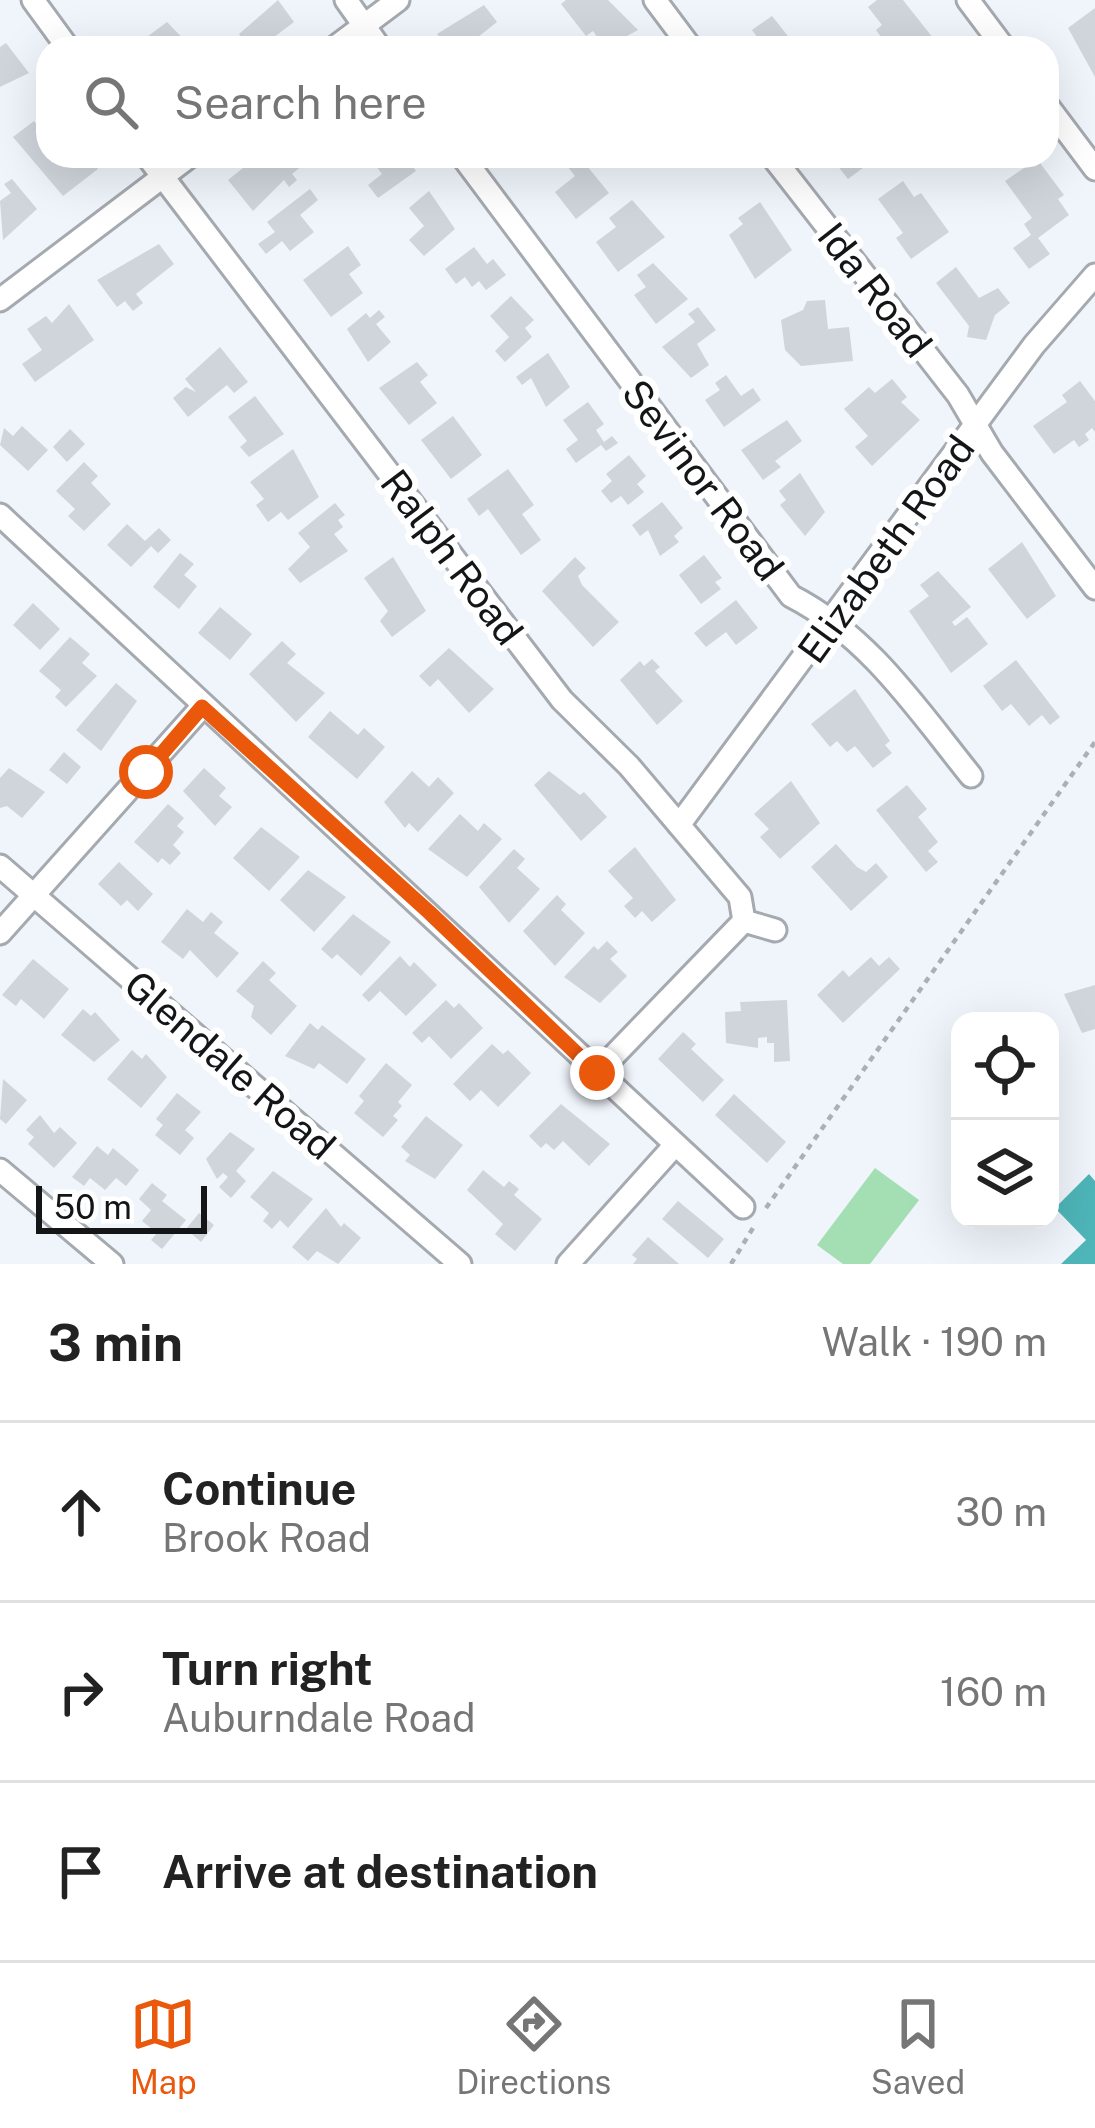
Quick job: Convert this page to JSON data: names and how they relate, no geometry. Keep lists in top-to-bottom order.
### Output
{
  "streets": {
    "street": [
      "Ida Road",
      "Sevinor Road",
      "Elizabeth Road",
      "Ralph Road",
      "Glendale Road"
    ]
  },
  "crossings": [
    ["Ida Road", "Elizabeth Road"],
    ["Sevinor Road", "Elizabeth Road"],
    ["Elizabeth Road", "Ralph Road"]
  ],
  "scale_bar": "50 m",
  "page": {
    "search": "Search here",
    "scale": "50 m",
    "heading": ["3 min", "Walk · 190 m"],
    "list": [
      ["Continue", "Brook Road", "30 m"],
      ["Turn right", "Auburndale Road", "160 m"],
      "Arrive at destination"
    ],
    "nav": ["Map", "Directions", "Saved"]
  }
}
